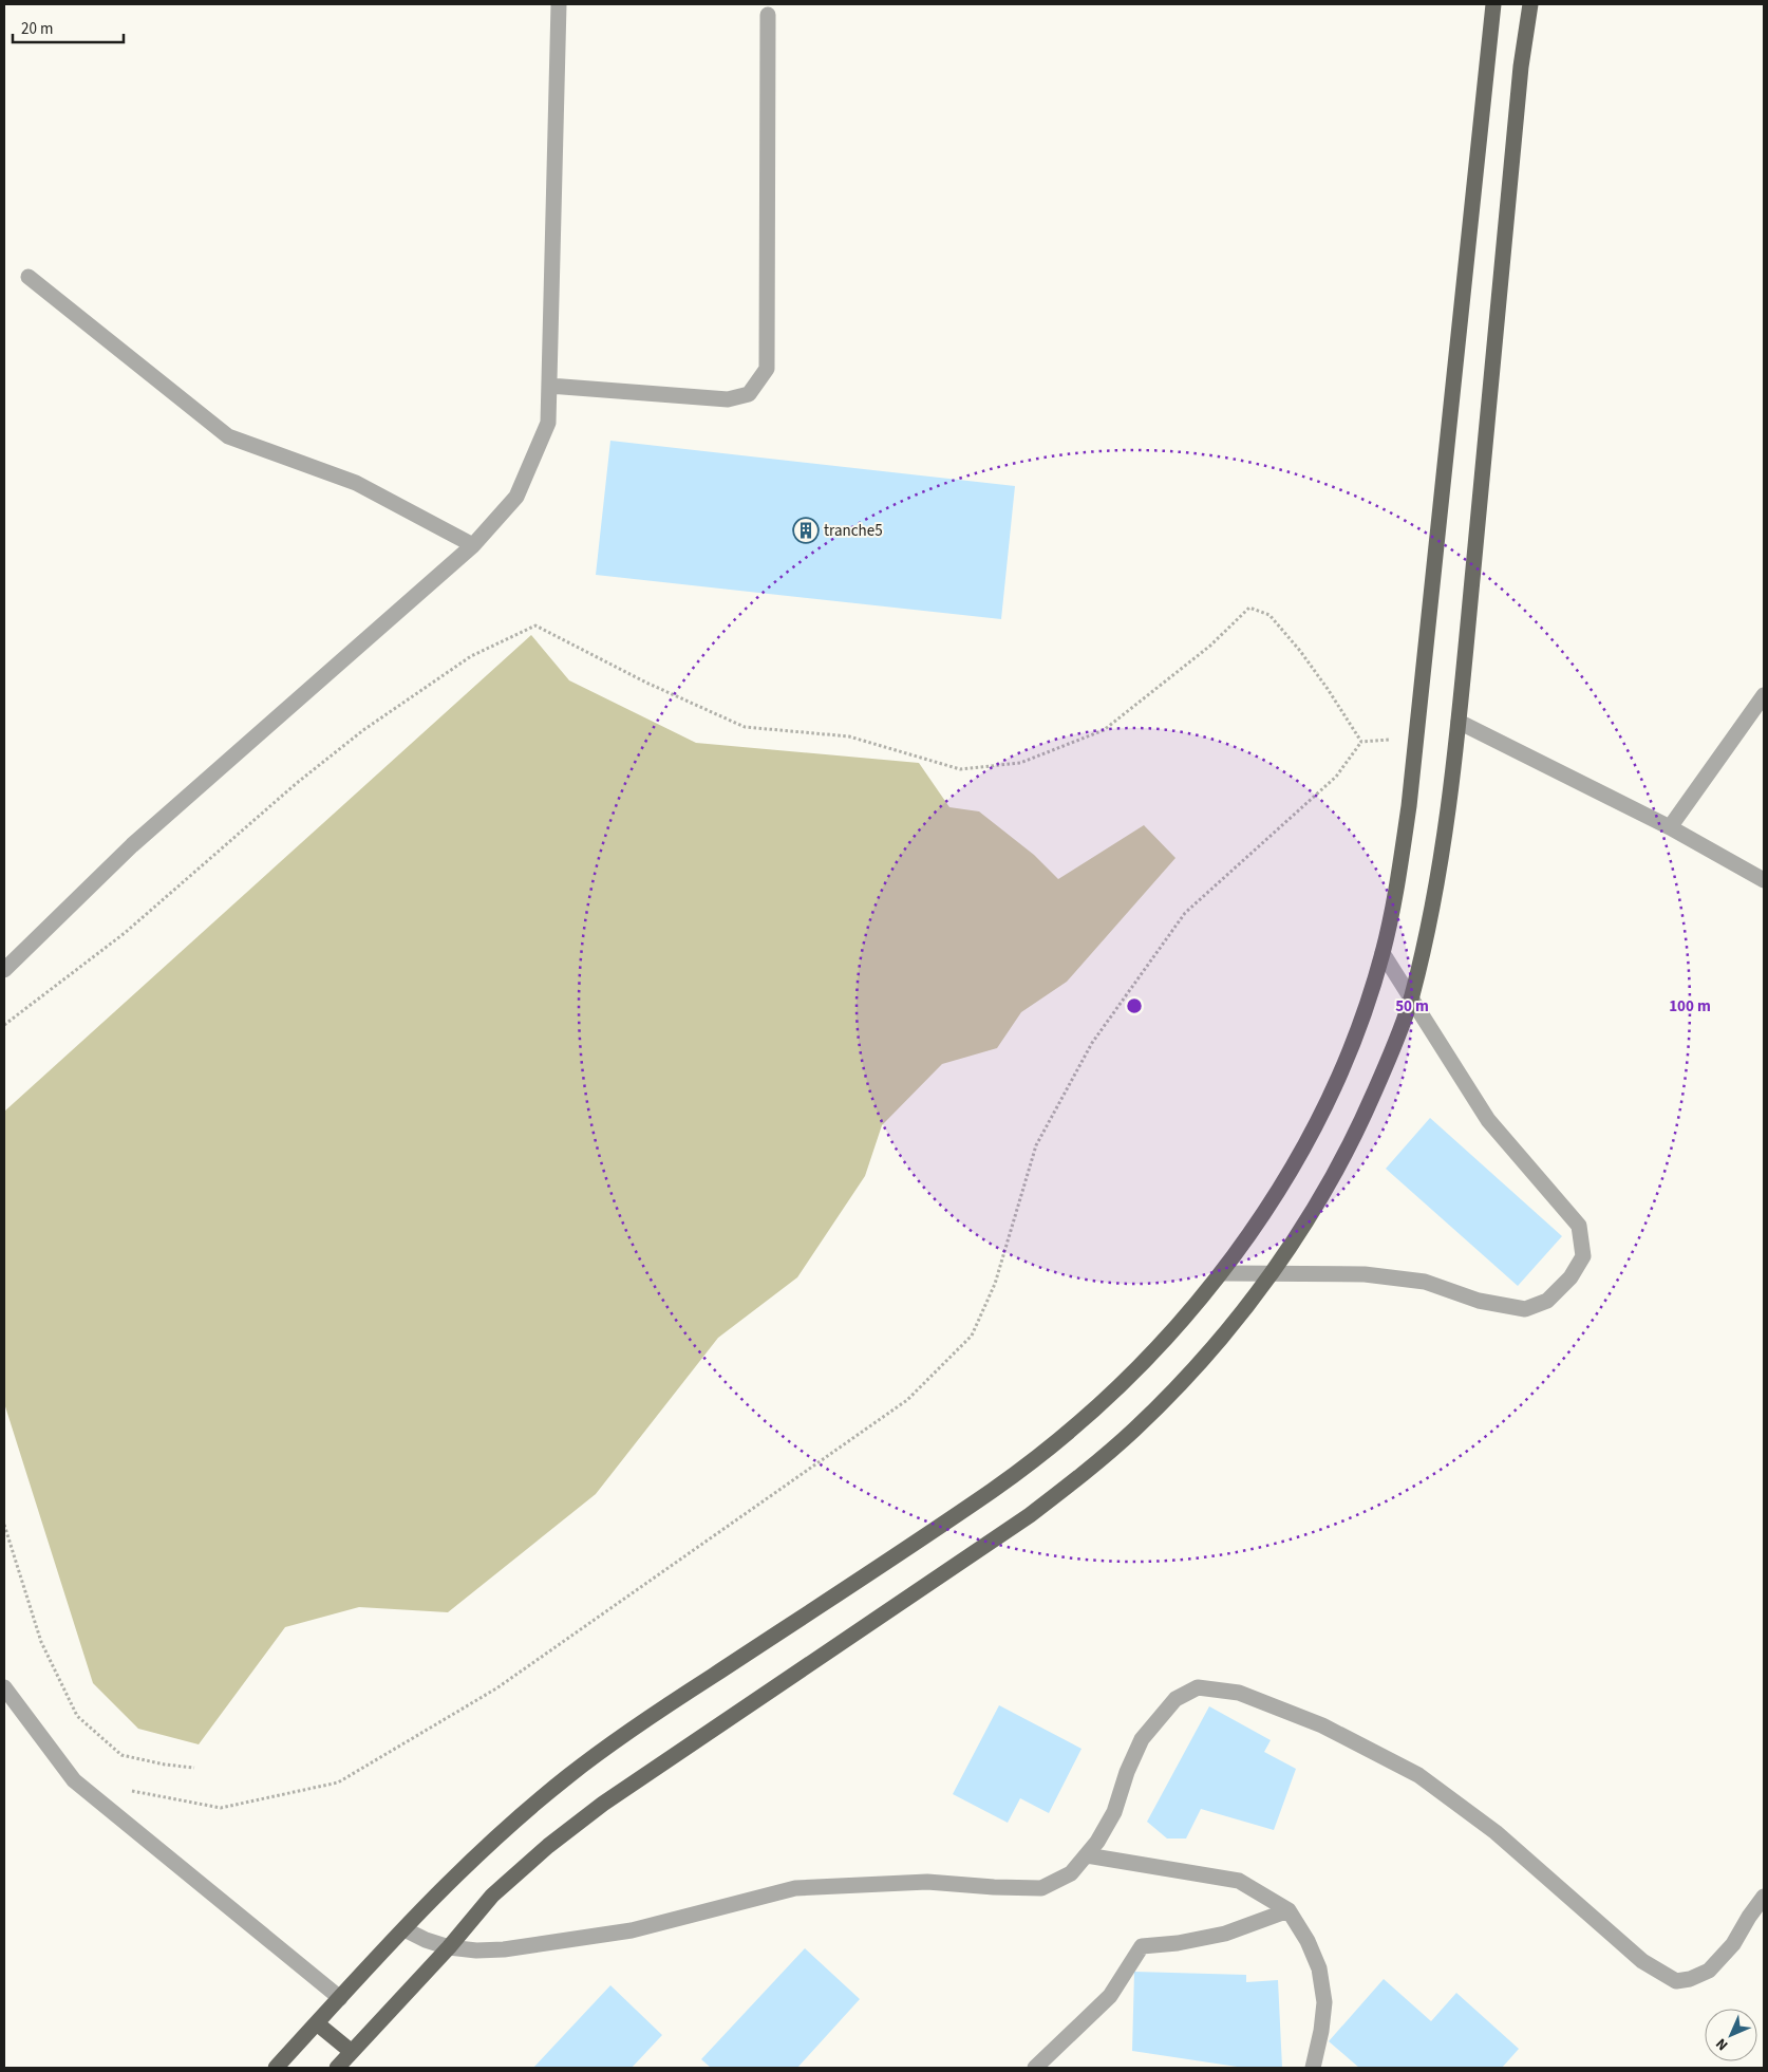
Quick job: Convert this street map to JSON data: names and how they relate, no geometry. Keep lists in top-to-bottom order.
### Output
{
  "places": {
    "building": ["tranche5"]
  },
  "scale_bar": "20 m",
  "north": "bottom left",
  "rings": ["50 m", "100 m"]
}
